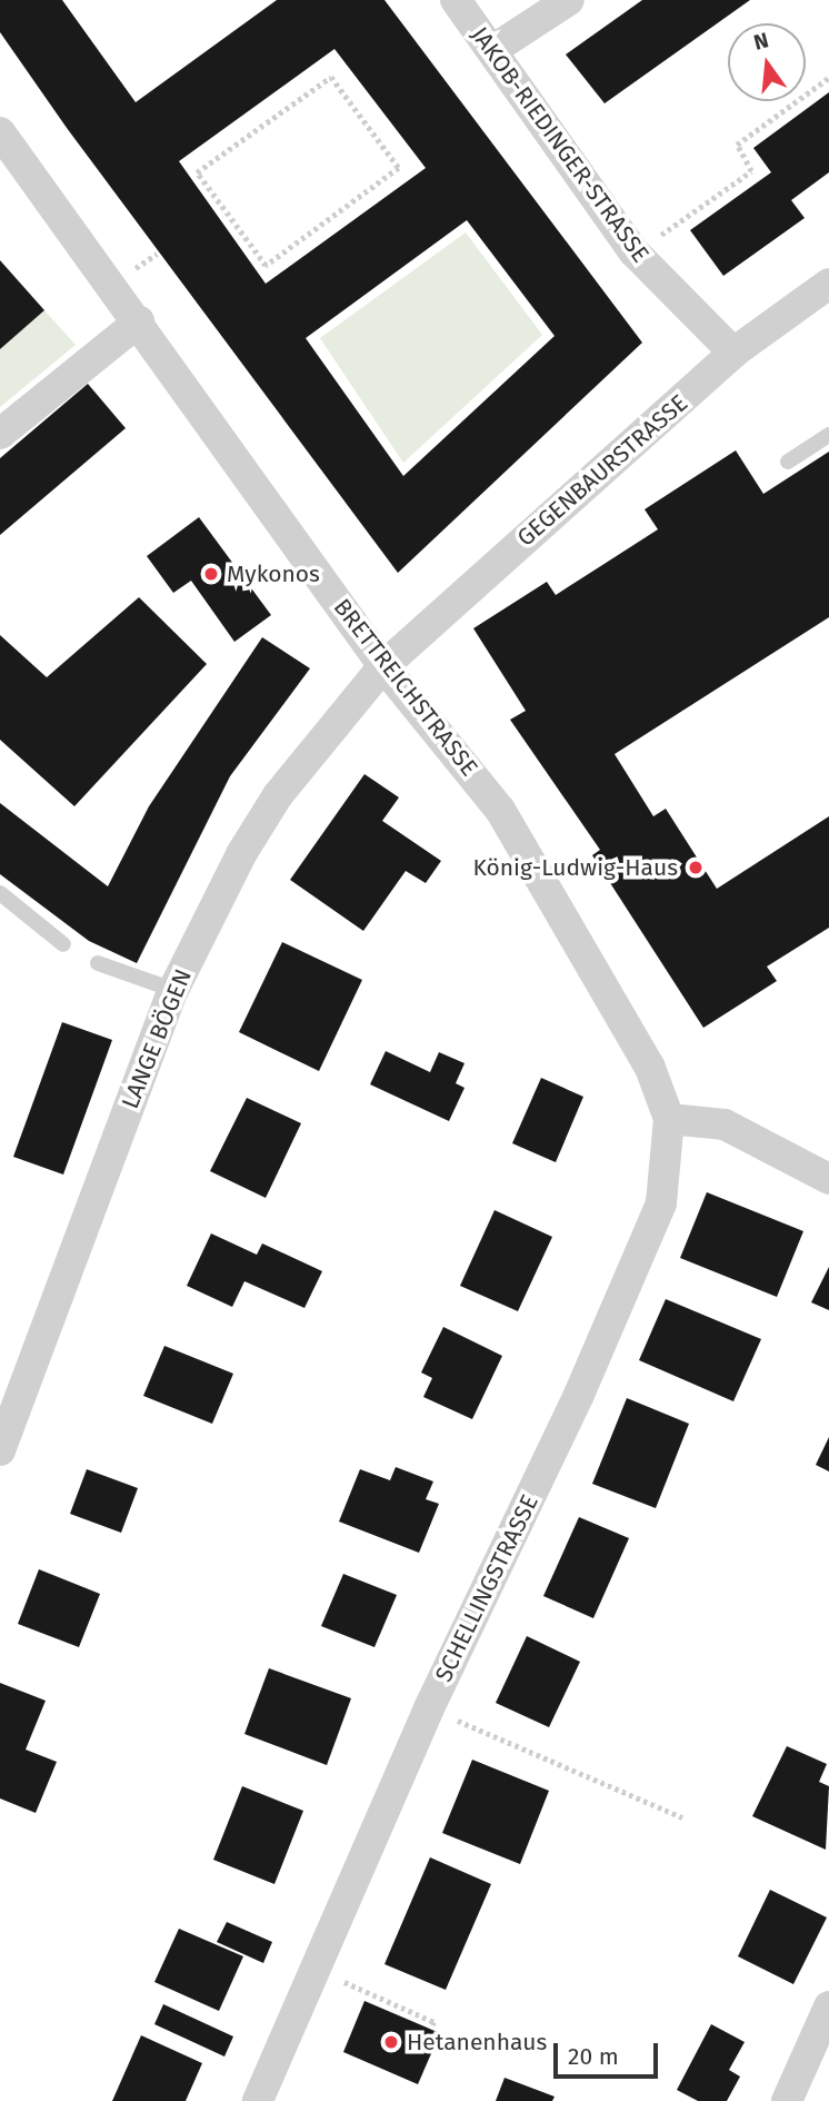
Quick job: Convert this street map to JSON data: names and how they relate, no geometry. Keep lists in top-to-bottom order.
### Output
{
  "streets": {
    "street": [
      "JAKOB-RIEDINGER-STRASSE",
      "GEGENBAURSTRASSE",
      "BRETTREICHSTRASSE",
      "LANGE BÖGEN",
      "SCHELLINGSTRASSE"
    ]
  },
  "crossings": [
    ["JAKOB-RIEDINGER-STRASSE", "GEGENBAURSTRASSE"],
    ["GEGENBAURSTRASSE", "BRETTREICHSTRASSE"],
    ["GEGENBAURSTRASSE", "LANGE BÖGEN"],
    ["BRETTREICHSTRASSE", "LANGE BÖGEN"],
    ["BRETTREICHSTRASSE", "SCHELLINGSTRASSE"]
  ],
  "places": ["Mykonos", "König-Ludwig-Haus", "Hetanenhaus"],
  "scale_bar": "20 m",
  "north": "top"
}
